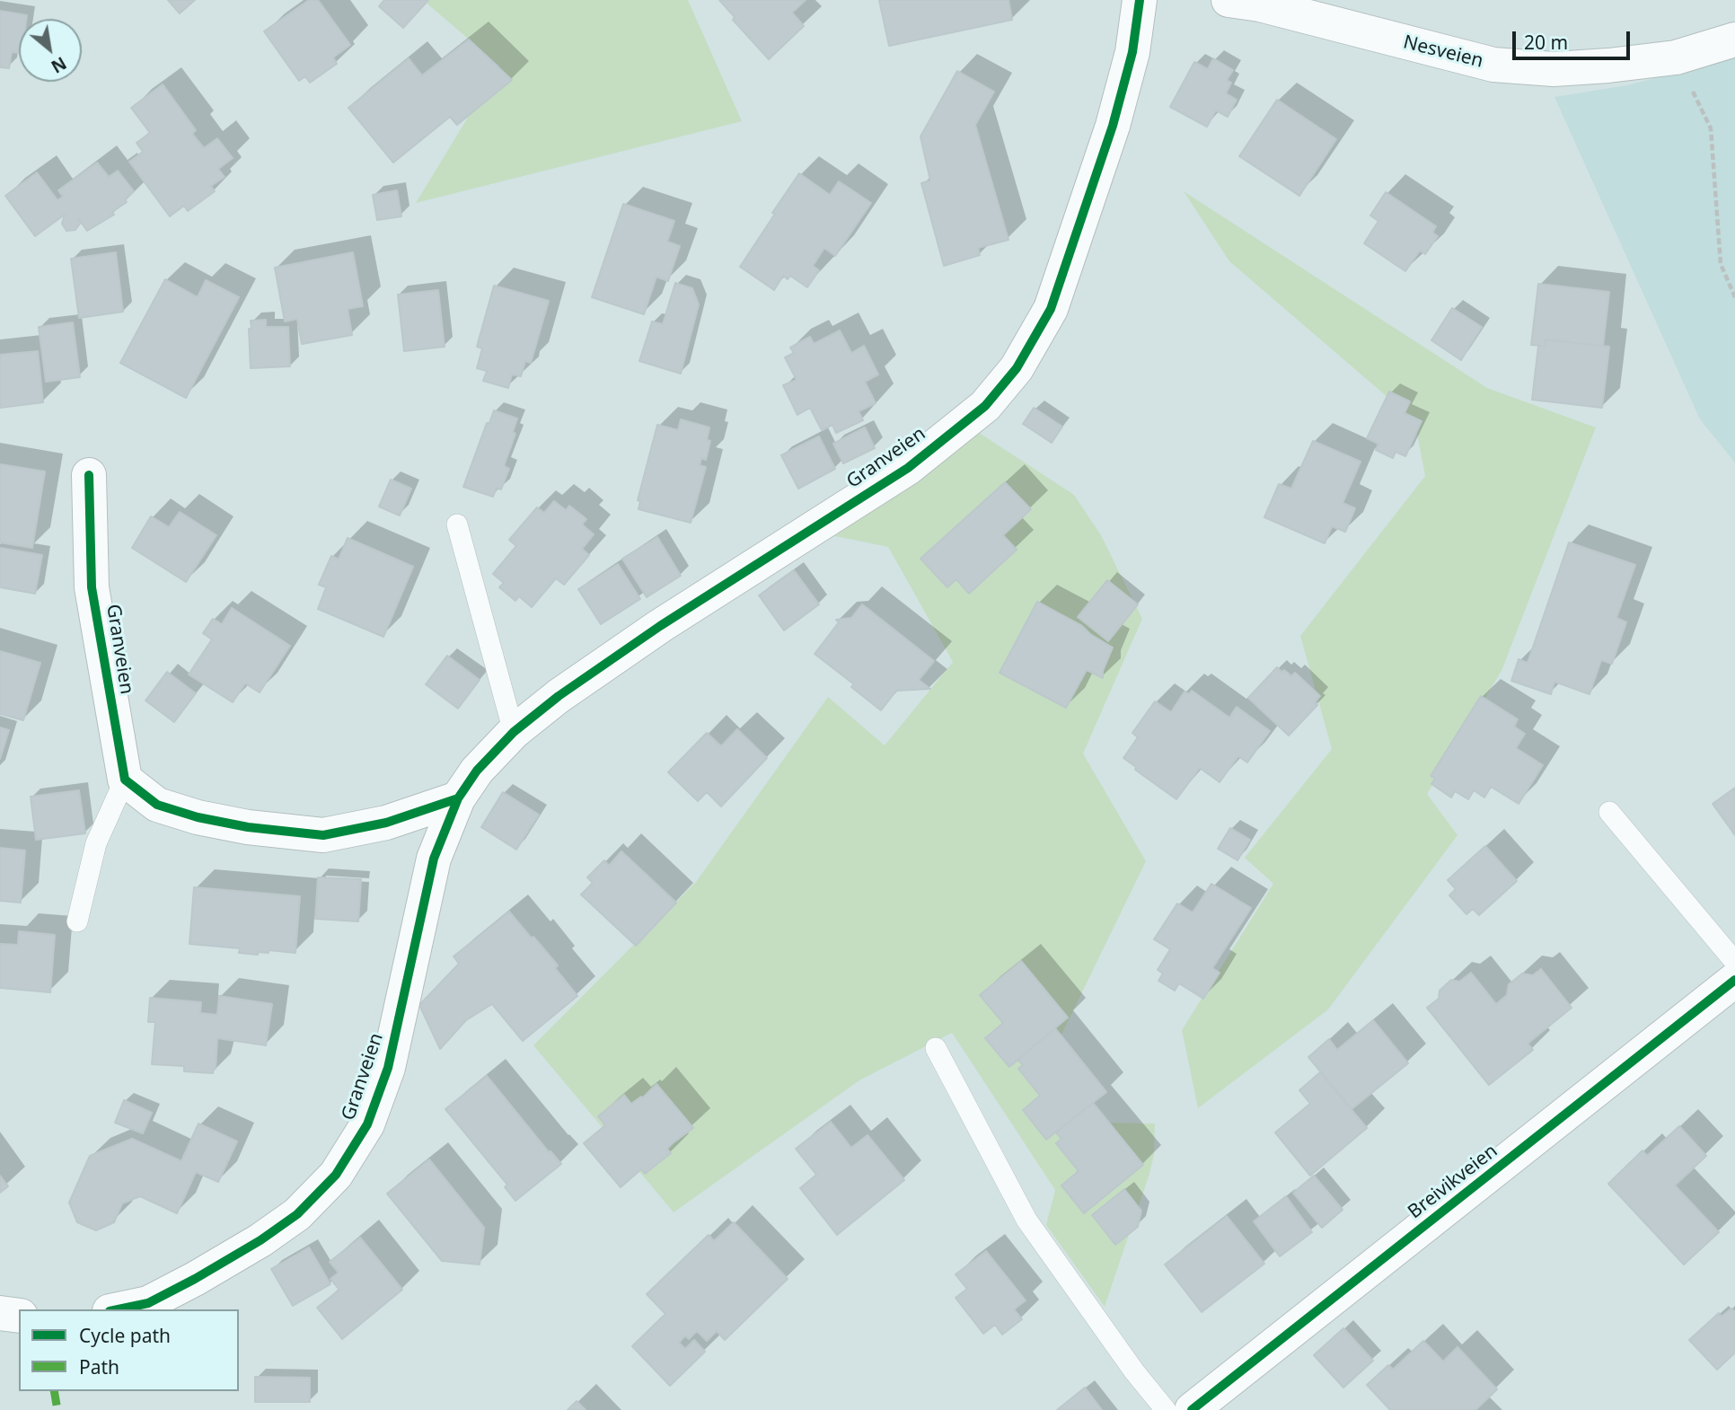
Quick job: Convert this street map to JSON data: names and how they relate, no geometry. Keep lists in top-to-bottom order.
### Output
{
  "streets": {
    "street": ["Nesveien", "Granveien", "Breivikveien"]
  },
  "legend": ["Cycle path", "Path"],
  "scale_bar": "20 m",
  "north": "bottom right"
}
